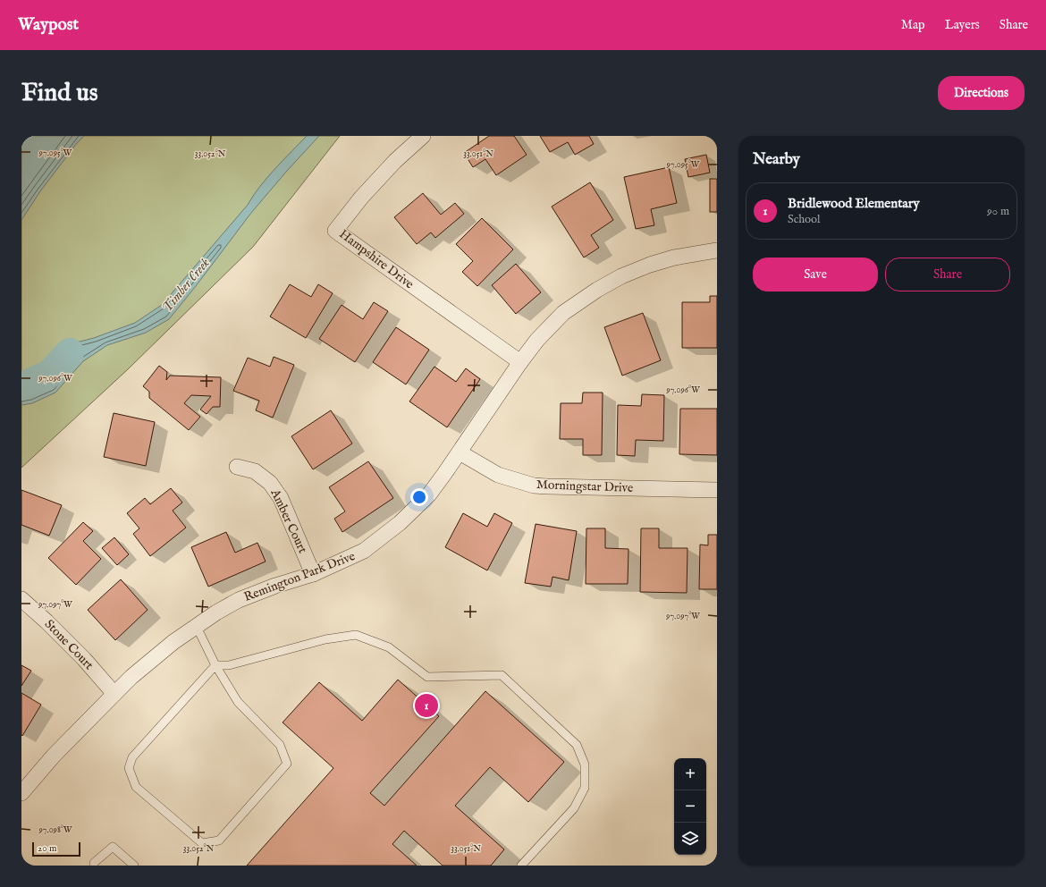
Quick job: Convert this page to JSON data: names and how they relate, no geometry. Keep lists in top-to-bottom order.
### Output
{
  "streets": {
    "street": [
      "Hampshire Drive",
      "Morningstar Drive",
      "Amber Court",
      "Remington Park Drive",
      "Stone Court"
    ]
  },
  "crossings": [
    ["Hampshire Drive", "Remington Park Drive"],
    ["Morningstar Drive", "Remington Park Drive"],
    ["Amber Court", "Remington Park Drive"],
    ["Remington Park Drive", "Stone Court"]
  ],
  "water": ["Timber Creek"],
  "scale_bar": "20 m",
  "page": {
    "header": "Waypost",
    "nav": ["Map", "Layers", "Share"],
    "buttons": [
      "Directions",
      ["Save", "Share"]
    ],
    "title": "Find us",
    "heading": "Nearby",
    "list": [
      {
        "mark": "1",
        "name": "Bridlewood Elementary",
        "note": "School",
        "value": "90 m"
      }
    ],
    "pins": "1",
    "map_buttons": ["+", "−"],
    "scale": "20 m"
  },
  "coordinates": [
    "97.095°W",
    "33.052°N",
    "33.051°N",
    "97.096°W",
    "97.097°W",
    "97.098°W"
  ]
}
